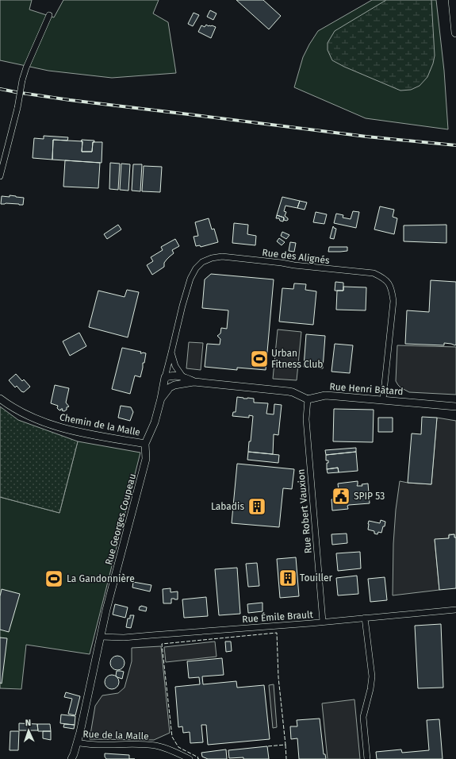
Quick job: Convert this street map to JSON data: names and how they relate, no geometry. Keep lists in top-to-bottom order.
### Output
{
  "streets": {
    "street": [
      "Rue des Alignés",
      "Rue Henri Bâtard",
      "Chemin de la Malle",
      "Rue Robert Vauxion",
      "Rue Georges Coupeau",
      "Rue Émile Brault",
      "Rue de la Malle"
    ]
  },
  "crossings": [
    ["Rue des Alignés", "Rue Henri Bâtard"],
    ["Rue des Alignés", "Rue Georges Coupeau"],
    ["Rue Henri Bâtard", "Rue Robert Vauxion"],
    ["Chemin de la Malle", "Rue Georges Coupeau"],
    ["Rue Robert Vauxion", "Rue Émile Brault"],
    ["Rue Georges Coupeau", "Rue Émile Brault"],
    ["Rue Georges Coupeau", "Rue de la Malle"]
  ],
  "places": {
    "sports": ["Urban Fitness Club", "La Gandonnière"],
    "public building": ["SPIP 53"],
    "building": ["Labadis", "Touiller"]
  },
  "north": "top"
}
